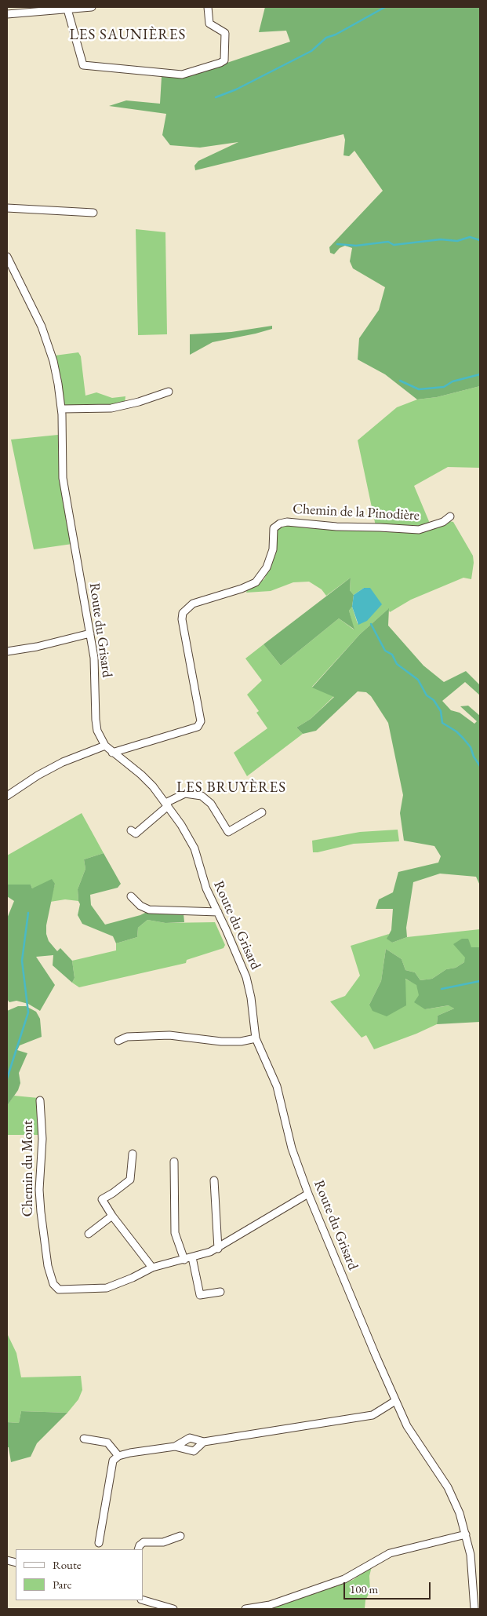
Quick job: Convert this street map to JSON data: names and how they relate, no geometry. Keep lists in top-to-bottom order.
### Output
{
  "streets": {
    "street": ["Chemin de la Pinodière", "Route du Grisard", "Chemin du Mont"]
  },
  "crossings": [
    ["Chemin de la Pinodière", "Route du Grisard"],
    ["Route du Grisard", "Chemin du Mont"]
  ],
  "districts": ["LES SAUNIÈRES", "LES BRUYÈRES"],
  "legend": ["Route", "Parc"],
  "scale_bar": "100 m"
}
